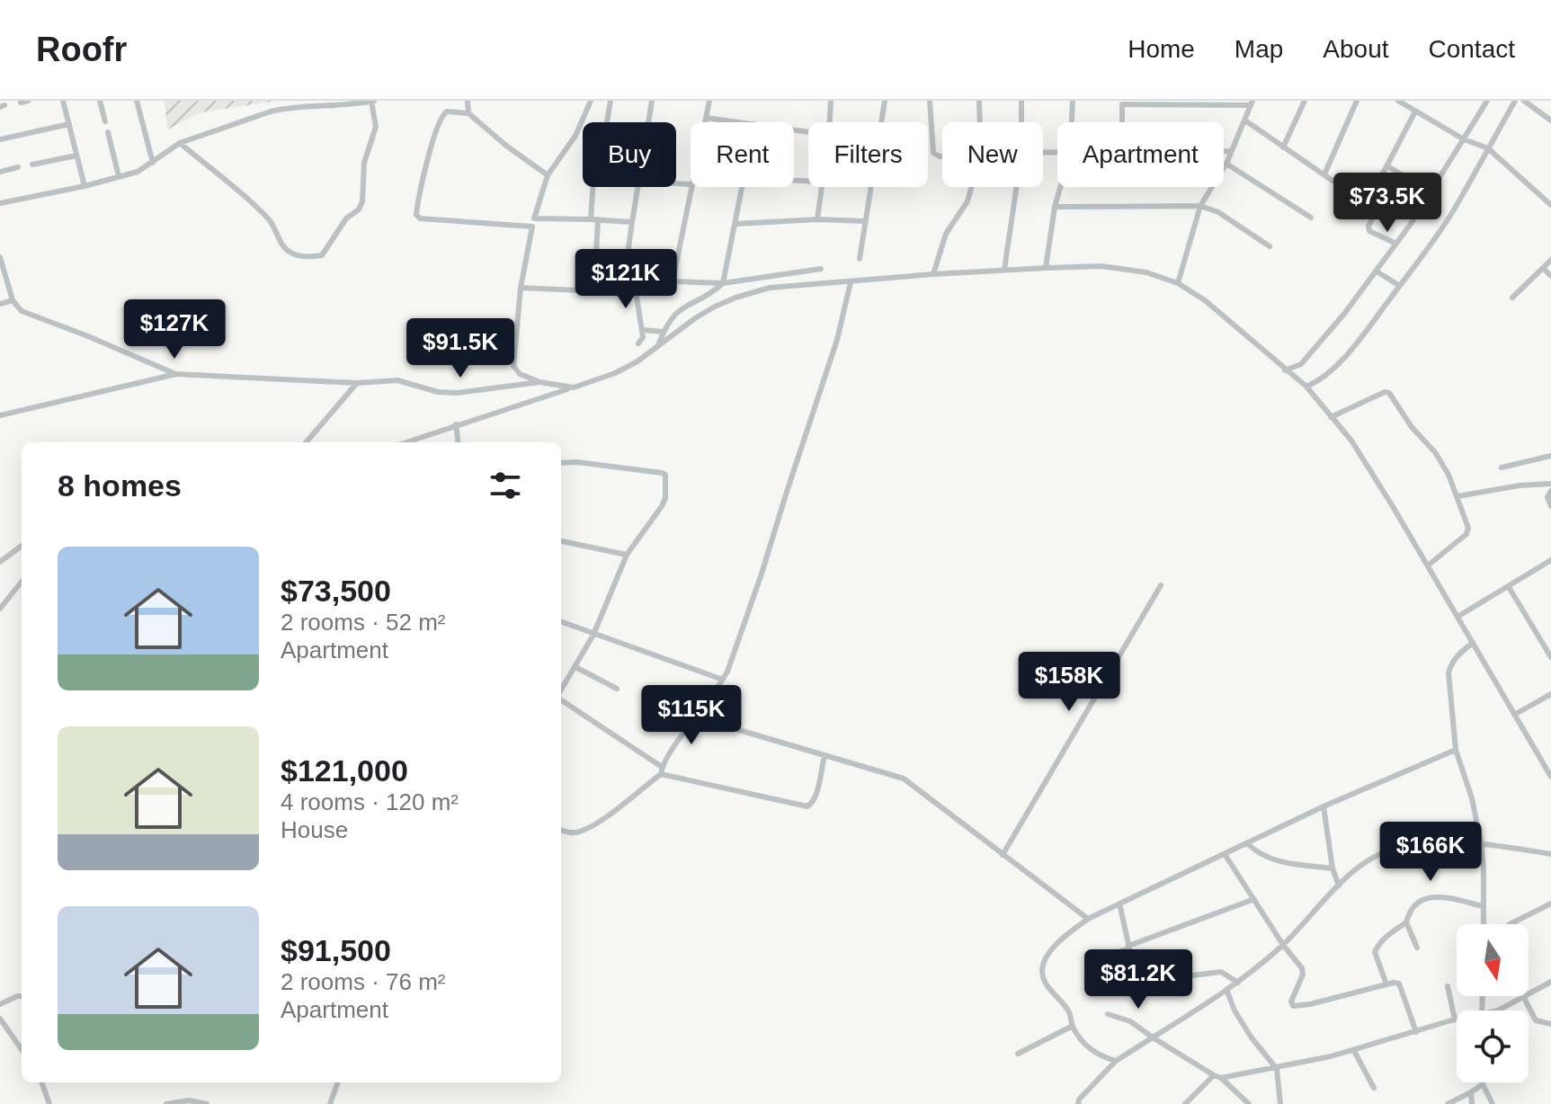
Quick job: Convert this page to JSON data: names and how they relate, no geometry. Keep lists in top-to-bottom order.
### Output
{
  "north": "bottom",
  "page": {
    "header": "Roofr",
    "nav": [
      "Home",
      "Map",
      "About",
      "Contact"
    ],
    "chip": [
      "Buy",
      "Rent",
      "Filters",
      "New",
      "Apartment"
    ],
    "price": [
      "$73.5K",
      "$121K",
      "$127K",
      "$91.5K",
      "$158K",
      "$115K",
      "$166K",
      "$81.2K"
    ],
    "heading": "8 homes",
    "list": [
      {
        "name": "$73,500",
        "note": "2 rooms · 52 m² · Apartment"
      },
      {
        "name": "$121,000",
        "note": "4 rooms · 120 m² · House"
      },
      {
        "name": "$91,500",
        "note": "2 rooms · 76 m² · Apartment"
      }
    ]
  }
}
